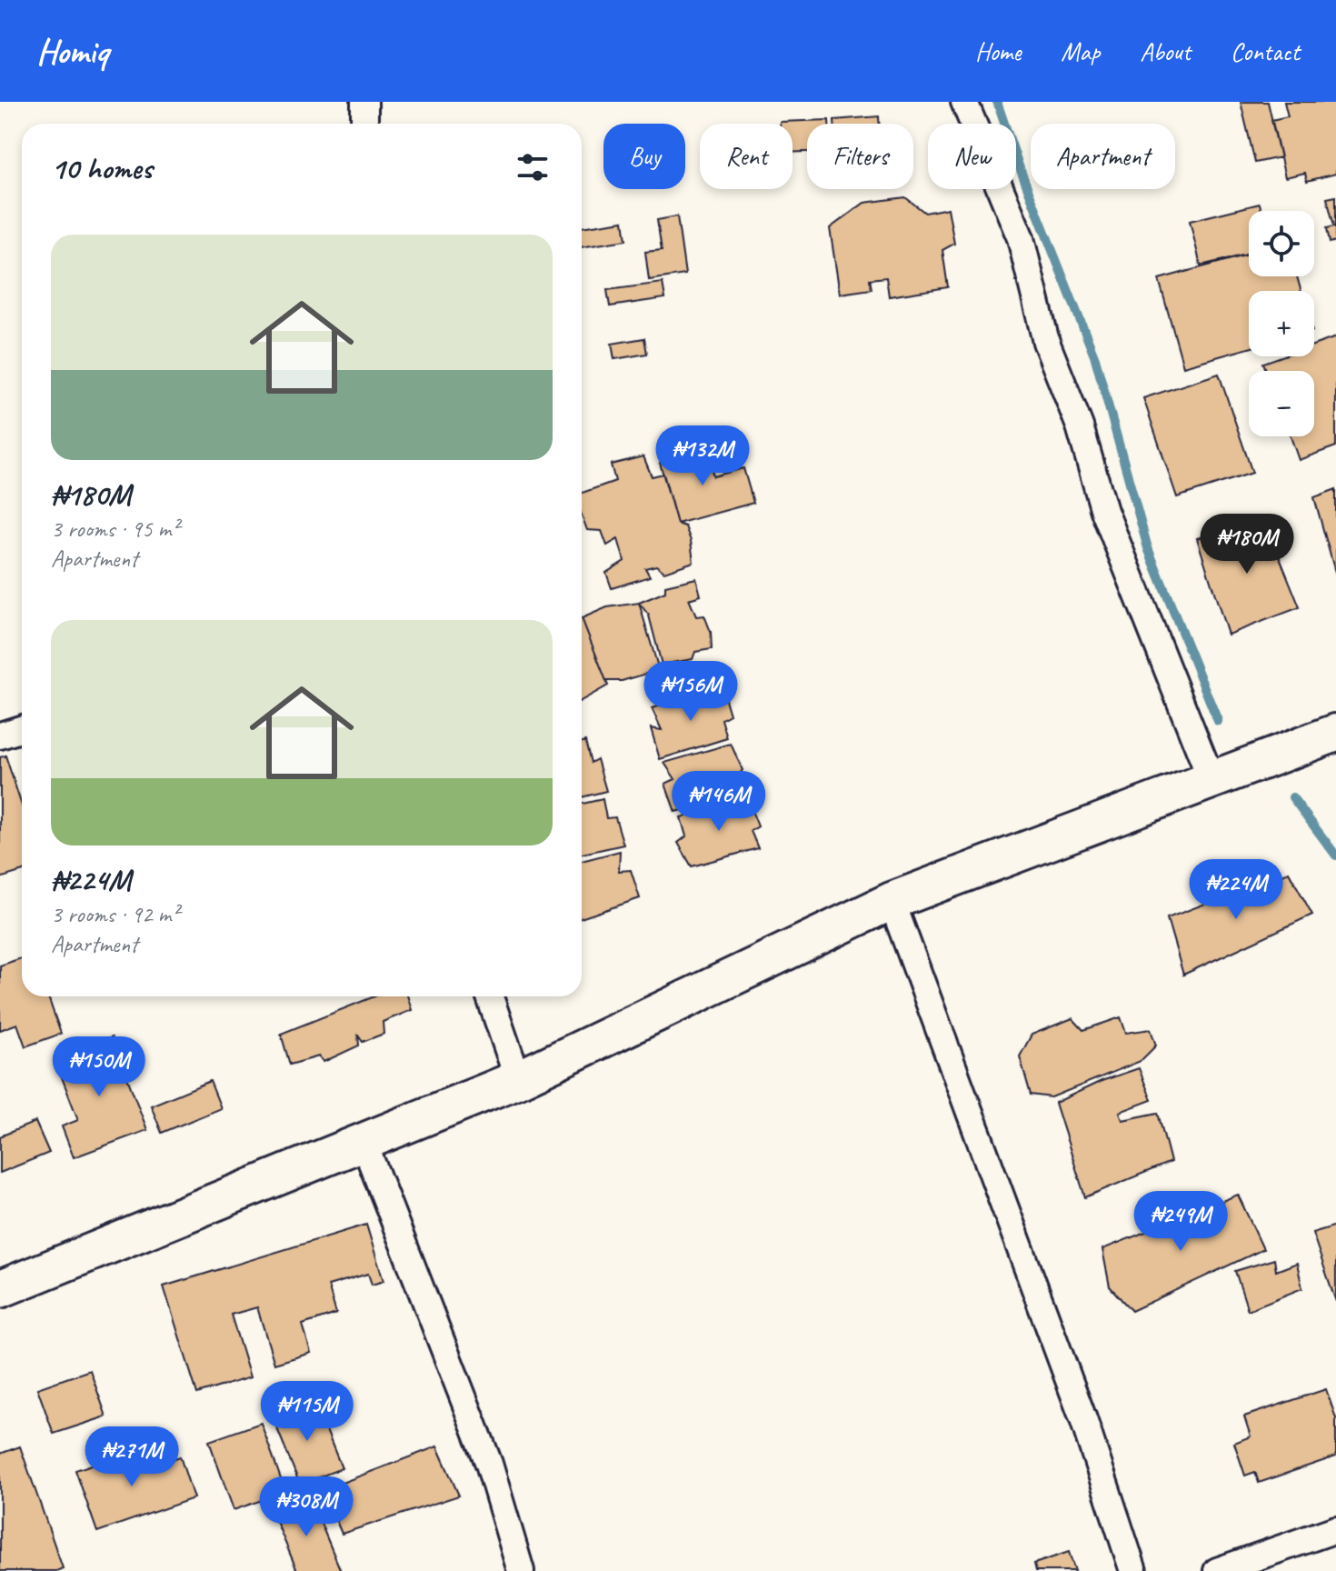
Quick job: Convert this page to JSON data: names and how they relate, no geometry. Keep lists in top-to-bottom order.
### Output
{
  "page": {
    "header": "Homiq",
    "nav": [
      "Home",
      "Map",
      "About",
      "Contact"
    ],
    "chip": [
      "Buy",
      "Rent",
      "Filters",
      "New",
      "Apartment"
    ],
    "heading": "10 homes",
    "map_buttons": ["+", "−"],
    "list": [
      {
        "name": "₦180M",
        "note": "3 rooms · 95 m² · Apartment"
      },
      {
        "name": "₦224M",
        "note": "3 rooms · 92 m² · Apartment"
      }
    ],
    "price": [
      "₦132M",
      "₦180M",
      "₦156M",
      "₦146M",
      "₦224M",
      "₦150M",
      "₦249M",
      "₦115M",
      "₦271M",
      "₦308M"
    ]
  }
}
